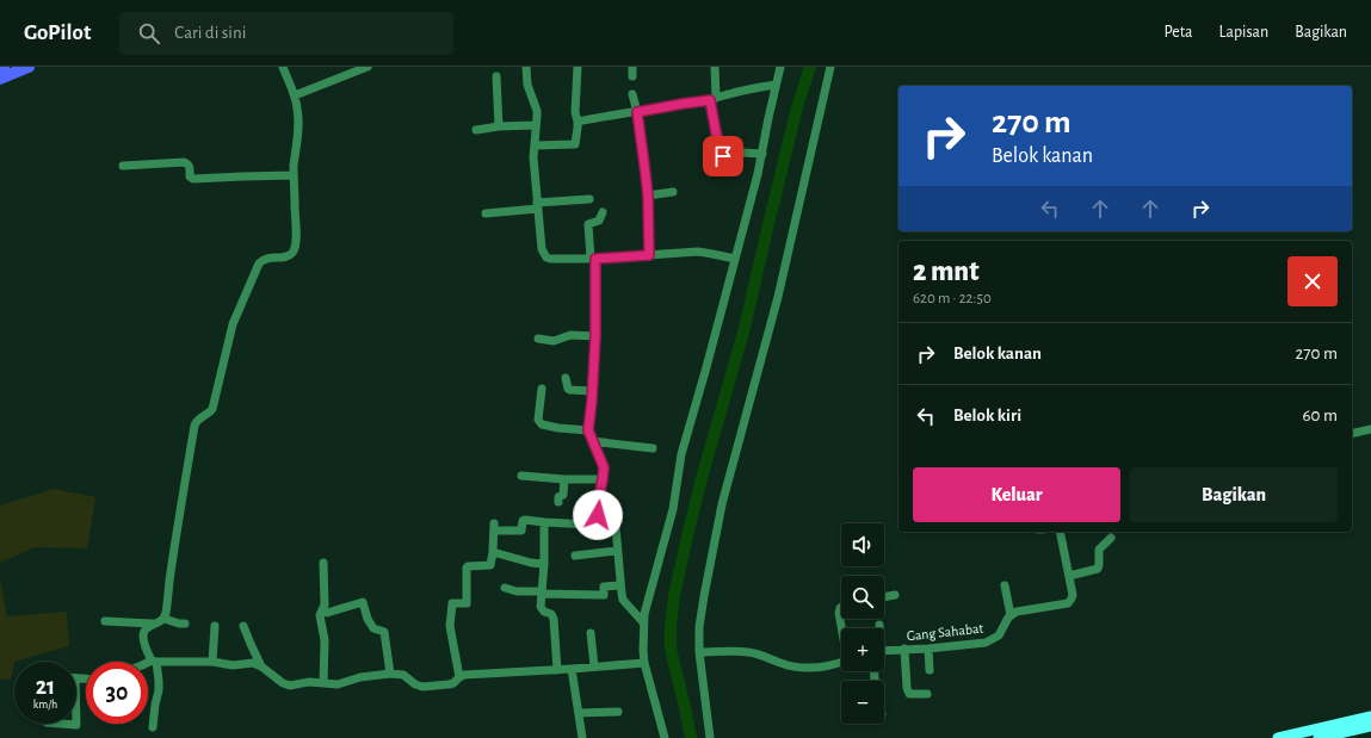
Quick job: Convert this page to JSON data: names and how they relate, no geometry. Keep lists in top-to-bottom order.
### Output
{
  "streets": {
    "street": ["Gang Sahabat"]
  },
  "page": {
    "header": "GoPilot",
    "search": "Cari di sini",
    "nav": ["Peta", "Lapisan", "Bagikan"],
    "turn": ["270 m", "Belok kanan"],
    "heading": ["2 mnt", "620 m · 22:50"],
    "list": [
      {
        "name": "Belok kanan",
        "value": "270 m"
      },
      {
        "name": "Belok kiri",
        "value": "60 m"
      }
    ],
    "buttons": ["Keluar", "Bagikan"],
    "map_buttons": ["+", "−"],
    "speed": "21 km/h",
    "limit": "30"
  }
}
